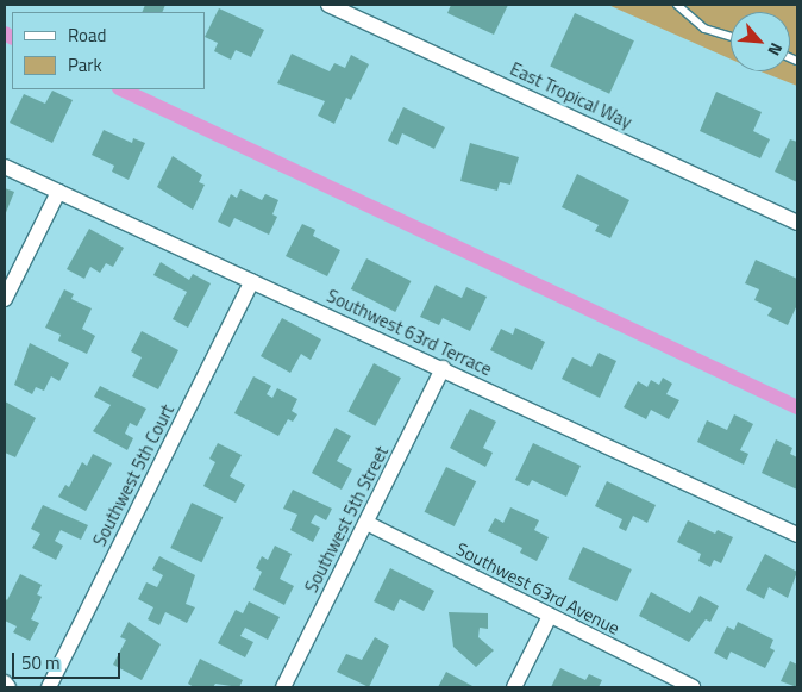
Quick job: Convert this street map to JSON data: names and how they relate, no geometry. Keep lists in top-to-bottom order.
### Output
{
  "streets": {
    "street": [
      "East Tropical Way",
      "Southwest 63rd Terrace",
      "Southwest 5th Court",
      "Southwest 5th Street",
      "Southwest 63rd Avenue"
    ]
  },
  "crossings": [
    ["Southwest 63rd Terrace", "Southwest 5th Court"],
    ["Southwest 63rd Terrace", "Southwest 5th Street"],
    ["Southwest 5th Street", "Southwest 63rd Avenue"]
  ],
  "legend": ["Road", "Park"],
  "scale_bar": "50 m",
  "north": "bottom right"
}
